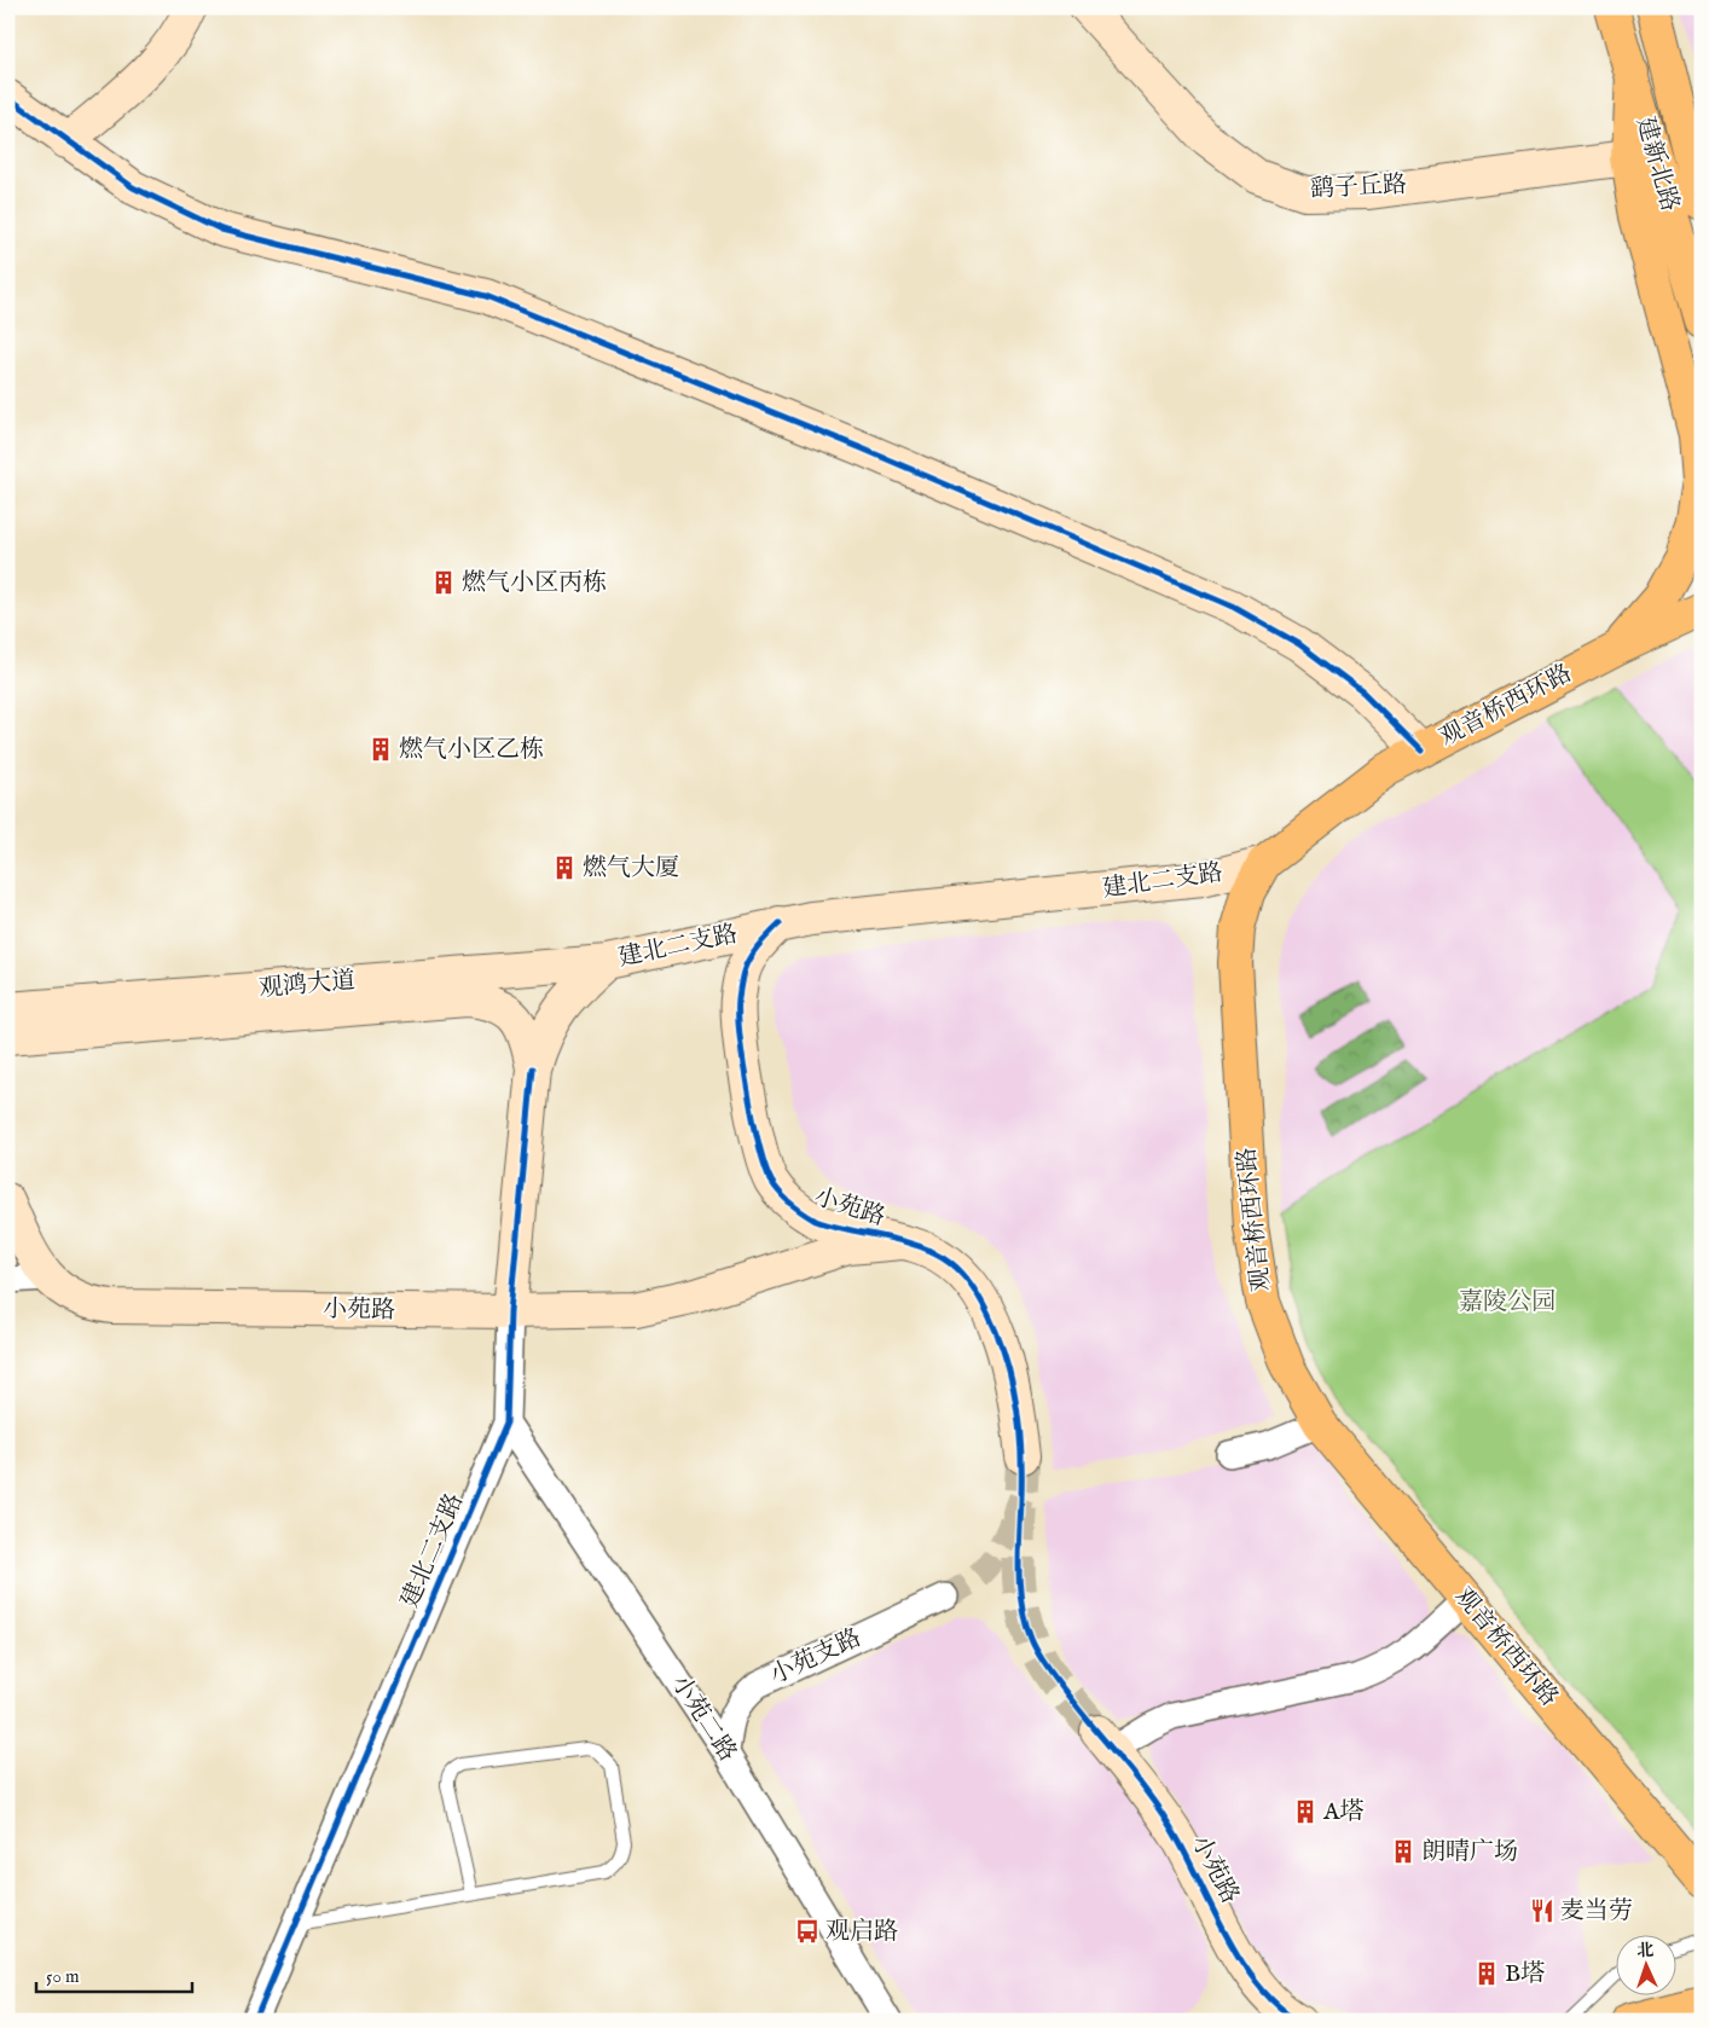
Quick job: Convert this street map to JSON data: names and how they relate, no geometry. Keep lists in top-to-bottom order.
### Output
{
  "streets": {
    "main road": ["建新北路", "观音桥西环路"],
    "street": [
      "鹞子丘路",
      "建北二支路",
      "观鸿大道",
      "小苑路",
      "小苑支路",
      "小苑二路"
    ]
  },
  "crossings": [
    ["观音桥西环路", "建北二支路"],
    ["建北二支路", "观鸿大道"],
    ["建北二支路", "小苑路"],
    ["建北二支路", "小苑二路"],
    ["小苑支路", "小苑二路"]
  ],
  "parks": ["嘉陵公园"],
  "places": {
    "building": [
      "燃气小区丙栋",
      "燃气小区乙栋",
      "燃气大厦",
      "A塔",
      "朗晴广场",
      "B塔"
    ],
    "restaurant": ["麦当劳"],
    "bus stop": ["观启路"]
  },
  "scale_bar": "50 m",
  "north": "top"
}
